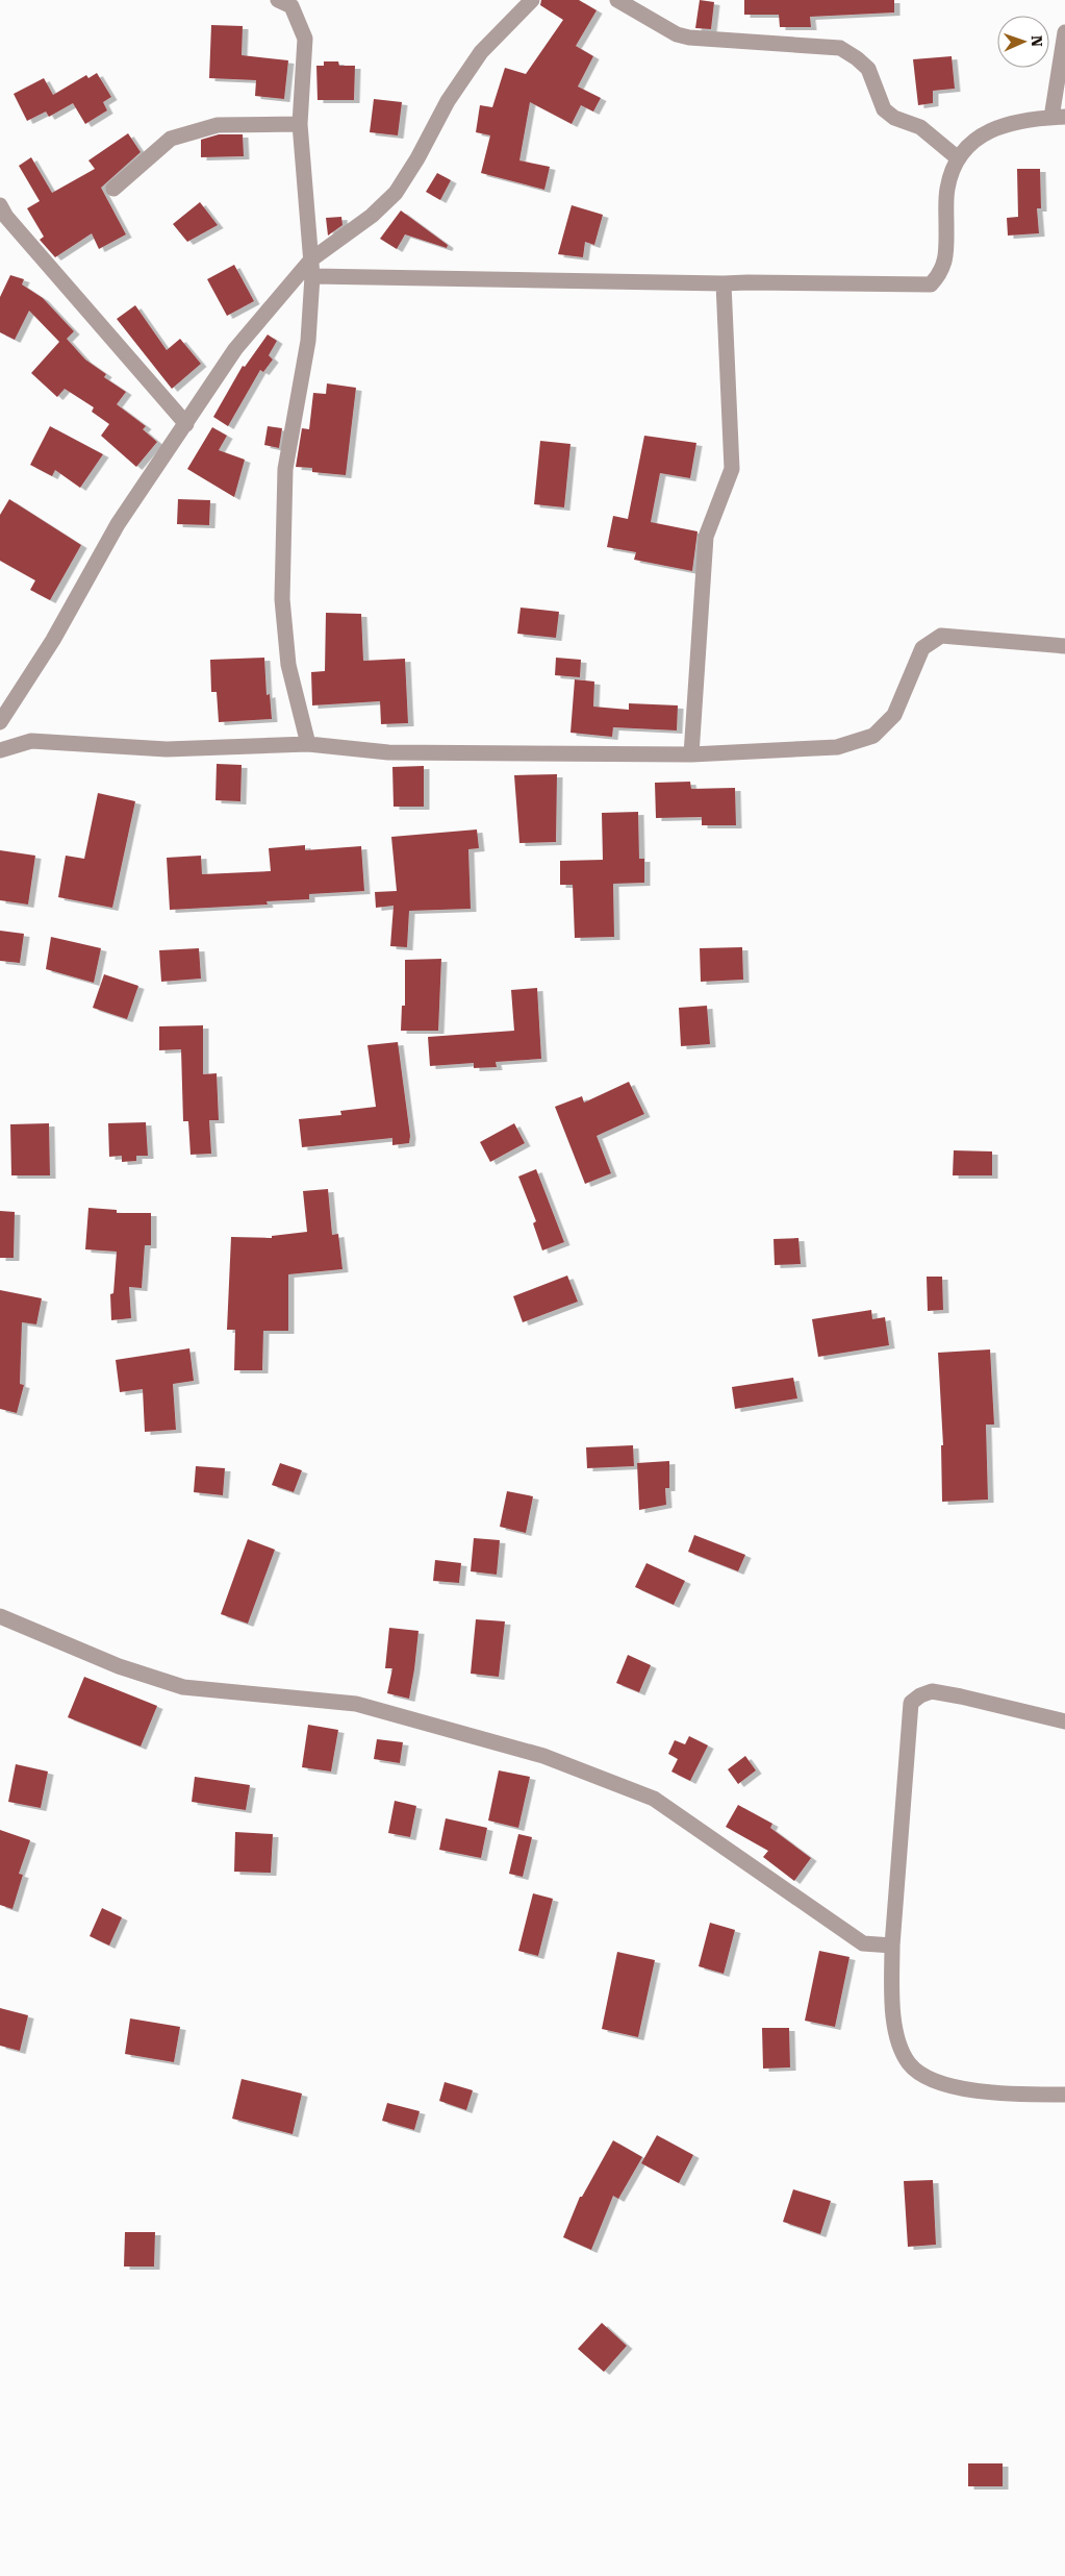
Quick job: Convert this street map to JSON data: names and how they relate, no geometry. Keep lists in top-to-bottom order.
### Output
{
  "north": "right"
}
